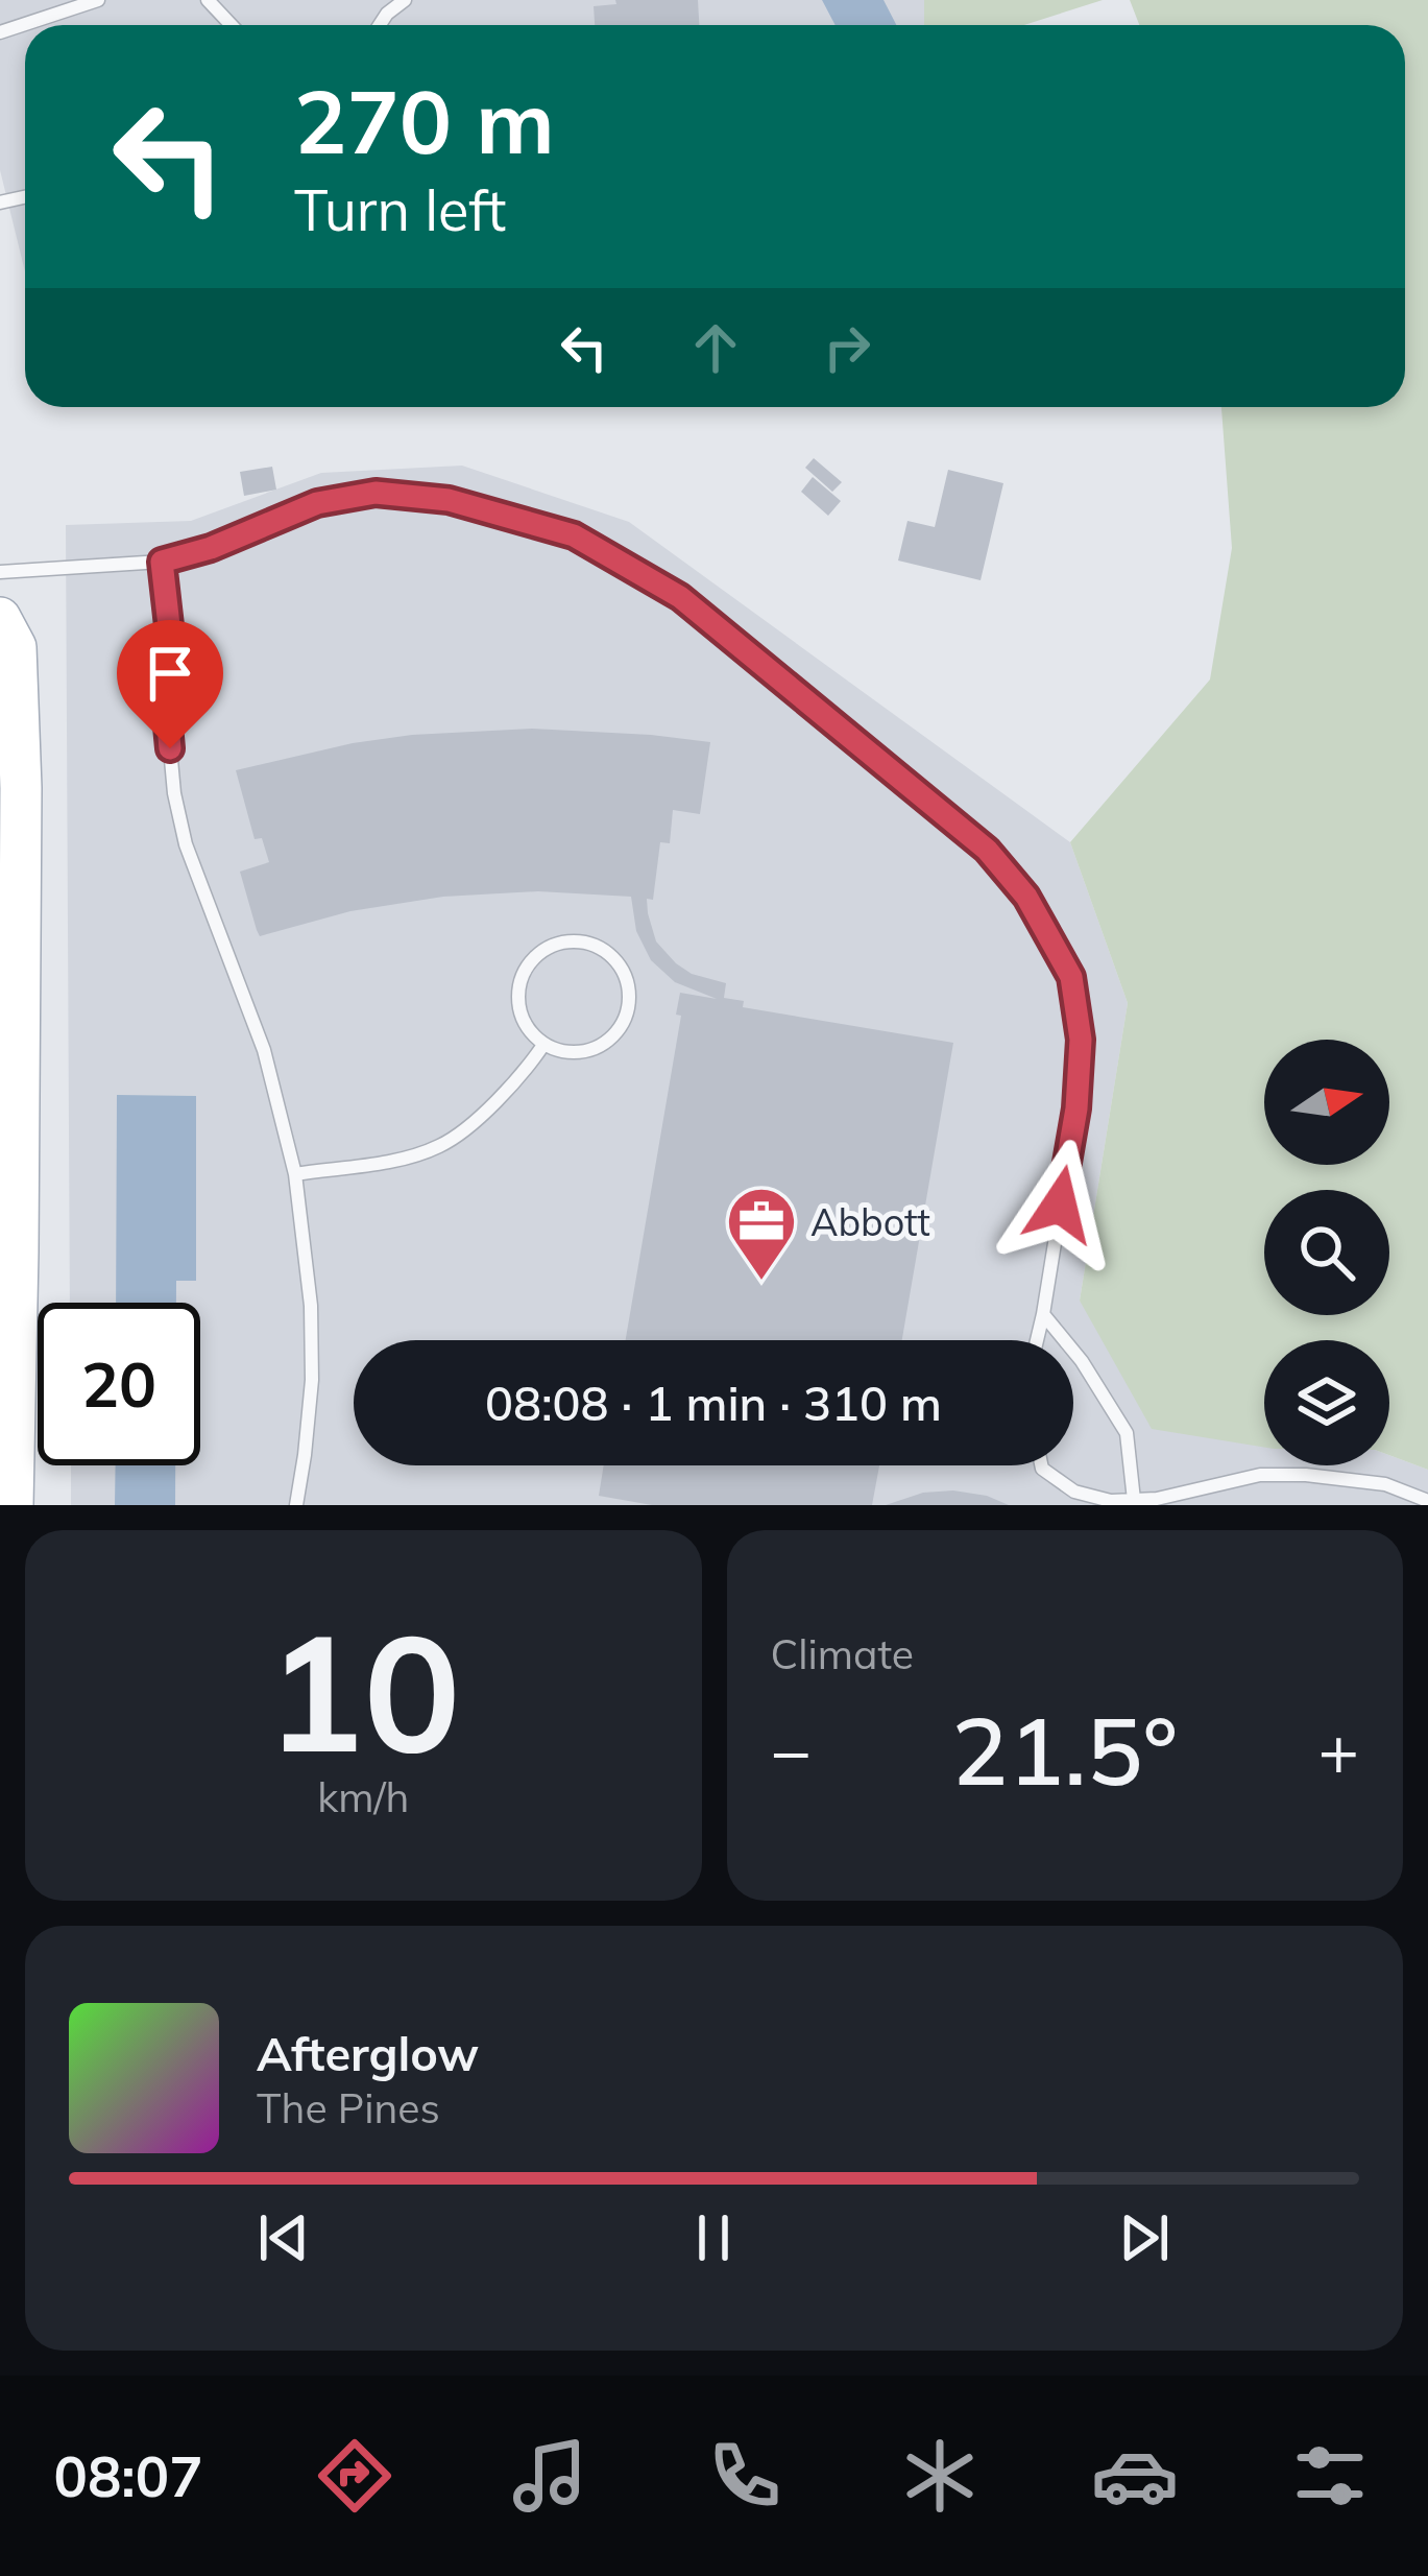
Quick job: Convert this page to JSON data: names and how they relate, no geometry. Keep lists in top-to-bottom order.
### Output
{
  "places": {
    "office": ["Abbott"]
  },
  "north": "right",
  "page": {
    "turn": ["270 m", "Turn left"],
    "limit": "20",
    "trip": "08:08 · 1 min · 310 m",
    "tile": [
      ["10", "km/h"],
      "Climate"
    ],
    "heat": ["−", "21.5°", "+"],
    "song": ["Afterglow", "The Pines"],
    "tabs": "08:07"
  }
}
